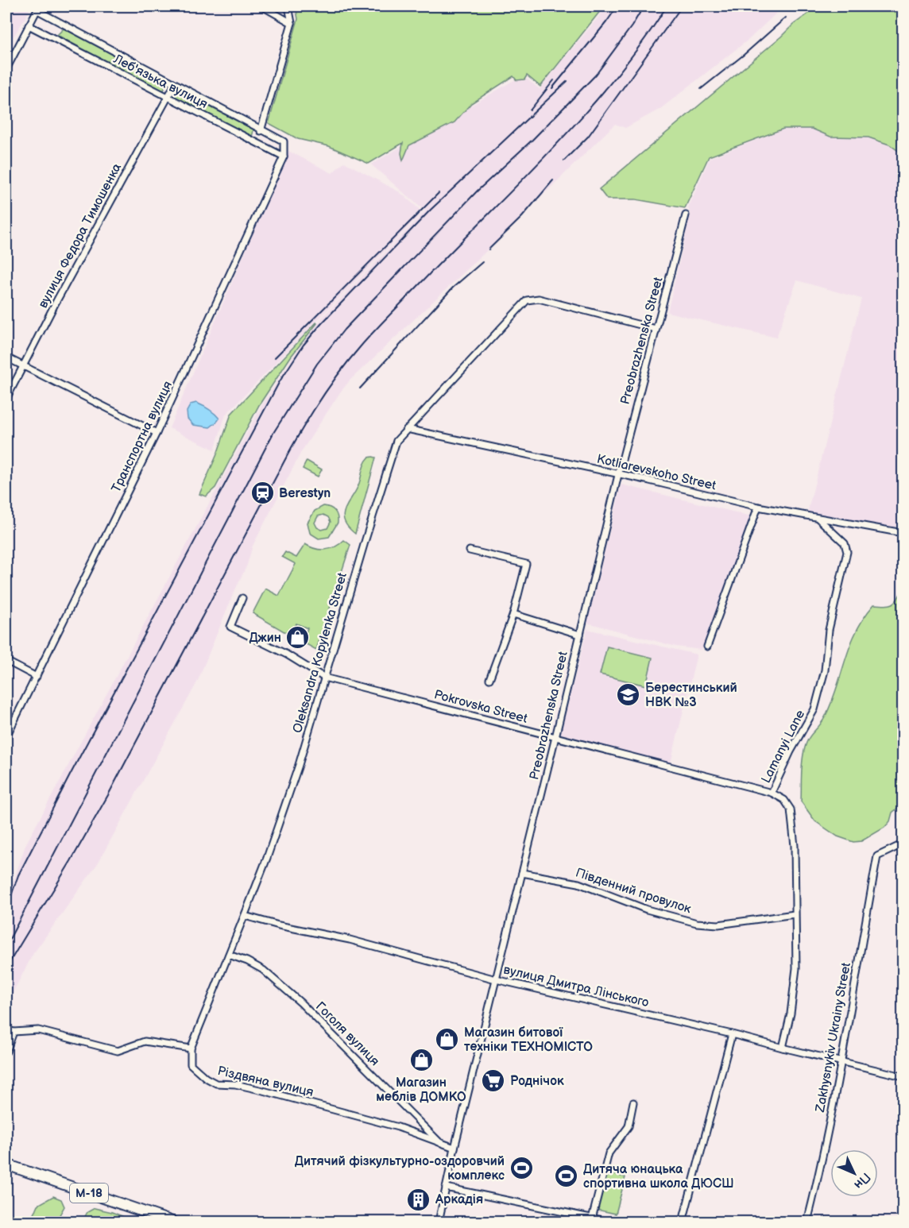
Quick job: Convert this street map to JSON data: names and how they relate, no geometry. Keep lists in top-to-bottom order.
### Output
{
  "streets": {
    "highway": ["М-18"],
    "street": [
      "Леб'язька вулиця",
      "вулиця Федора Тимошенка",
      "Preobrazhenska Street",
      "Транспортна вулиця",
      "Kotliarevskoho Street",
      "Oleksandra Kopylenka Street",
      "Pokrovska Street",
      "Lamanyi Lane",
      "Південний провулок",
      "вулиця Дмитра Лінського",
      "Гоголя вулиця",
      "Zakhysnykiv Ukrainy Street",
      "Різдвяна вулиця"
    ]
  },
  "crossings": [
    ["Леб'язька вулиця", "вулиця Федора Тимошенка"],
    ["Леб'язька вулиця", "Транспортна вулиця"],
    ["Preobrazhenska Street", "Kotliarevskoho Street"],
    ["Preobrazhenska Street", "Oleksandra Kopylenka Street"],
    ["Preobrazhenska Street", "Pokrovska Street"],
    ["Preobrazhenska Street", "Південний провулок"],
    ["Preobrazhenska Street", "вулиця Дмитра Лінського"],
    ["Preobrazhenska Street", "Різдвяна вулиця"],
    ["Kotliarevskoho Street", "Oleksandra Kopylenka Street"],
    ["Kotliarevskoho Street", "Lamanyi Lane"],
    ["Oleksandra Kopylenka Street", "Pokrovska Street"],
    ["Oleksandra Kopylenka Street", "вулиця Дмитра Лінського"],
    ["Oleksandra Kopylenka Street", "Гоголя вулиця"],
    ["Oleksandra Kopylenka Street", "Різдвяна вулиця"],
    ["Pokrovska Street", "Lamanyi Lane"],
    ["Lamanyi Lane", "Південний провулок"],
    ["Lamanyi Lane", "вулиця Дмитра Лінського"],
    ["вулиця Дмитра Лінського", "Zakhysnykiv Ukrainy Street"],
    ["Гоголя вулиця", "Різдвяна вулиця"]
  ],
  "places": {
    "station": ["Berestyn"],
    "shop": ["Джин", "Магазин битової техніки ТЕХНОМІСТО", "Магазин меблів ДОМКО"],
    "school or university": ["Берестинський НВК №3"],
    "supermarket": ["Роднічок"],
    "sports": ["Дитячий фізкультурно-оздоровчий комплекс", "Дитяча юнацька спортивна школа ДЮСШ"],
    "building": ["Аркадія"]
  },
  "north": "bottom right"
}
